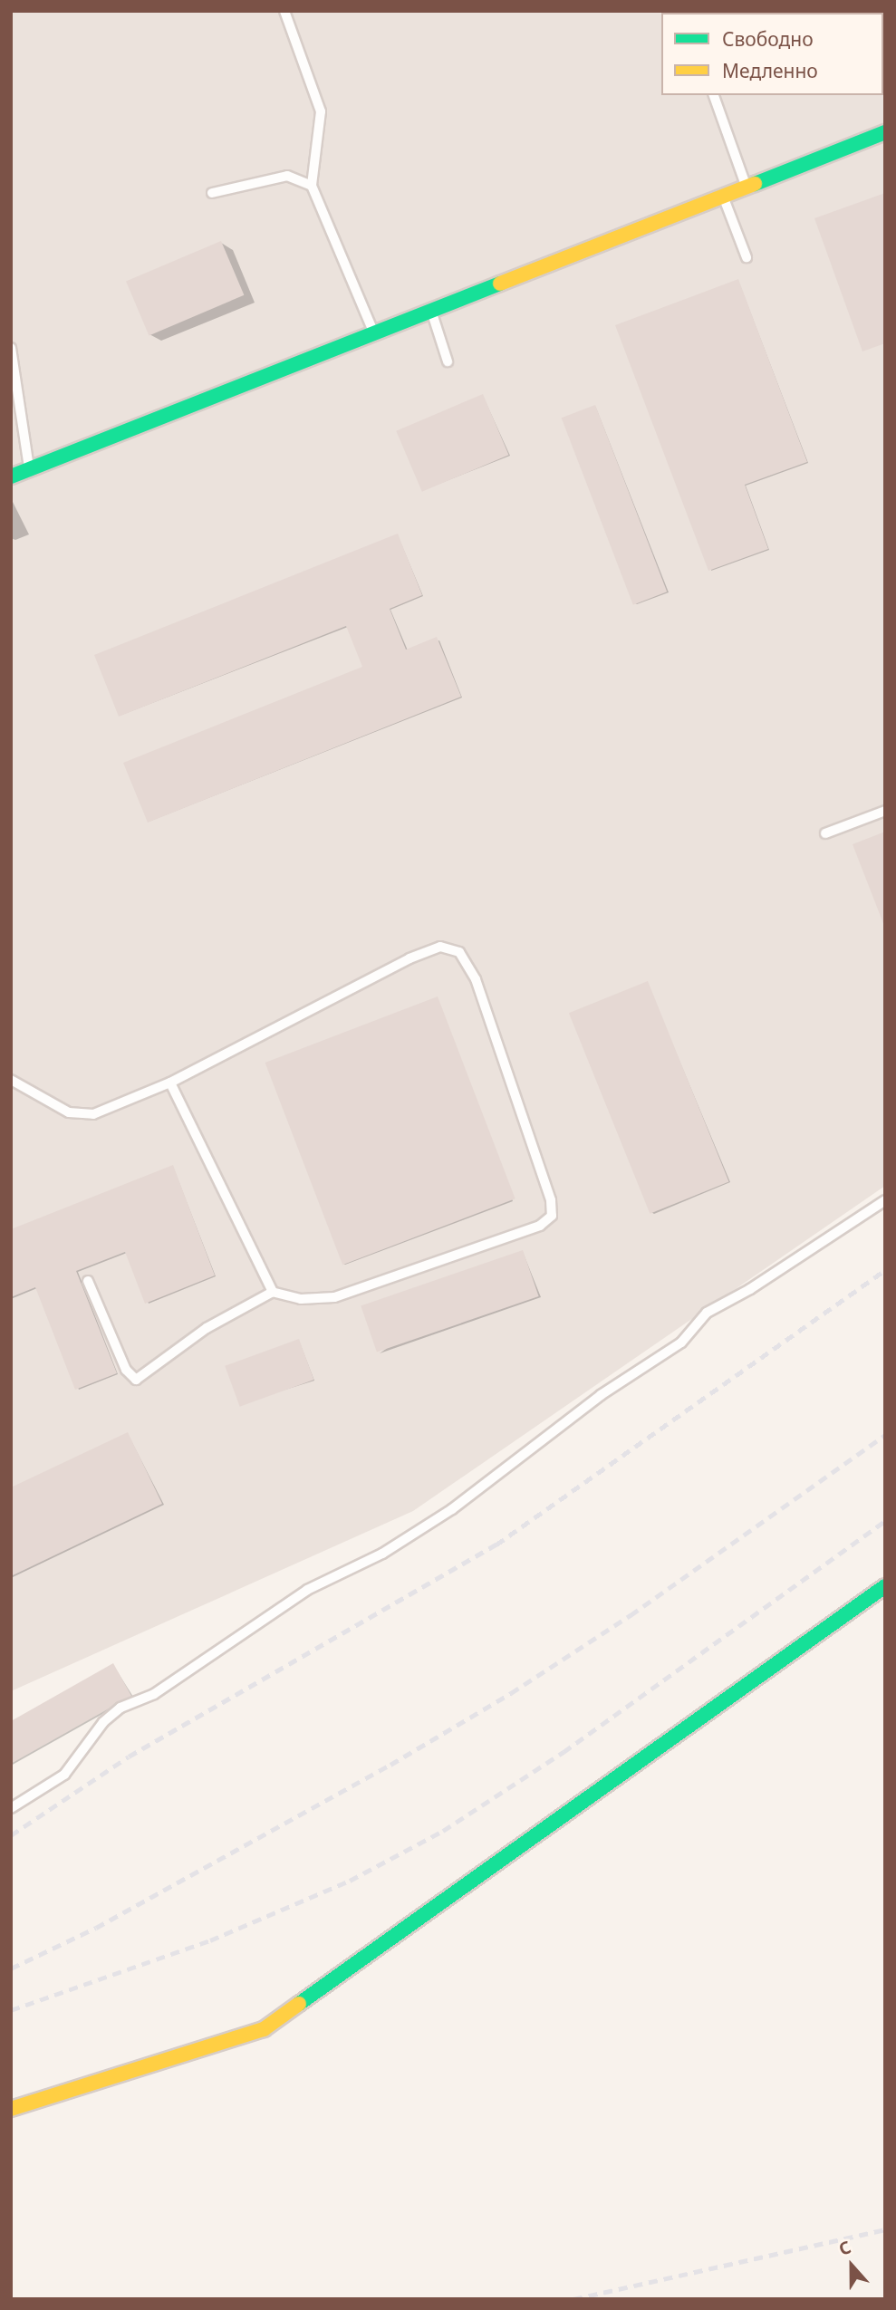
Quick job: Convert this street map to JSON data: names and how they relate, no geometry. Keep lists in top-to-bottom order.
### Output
{
  "legend": ["Свободно", "Медленно"],
  "north": "top"
}
